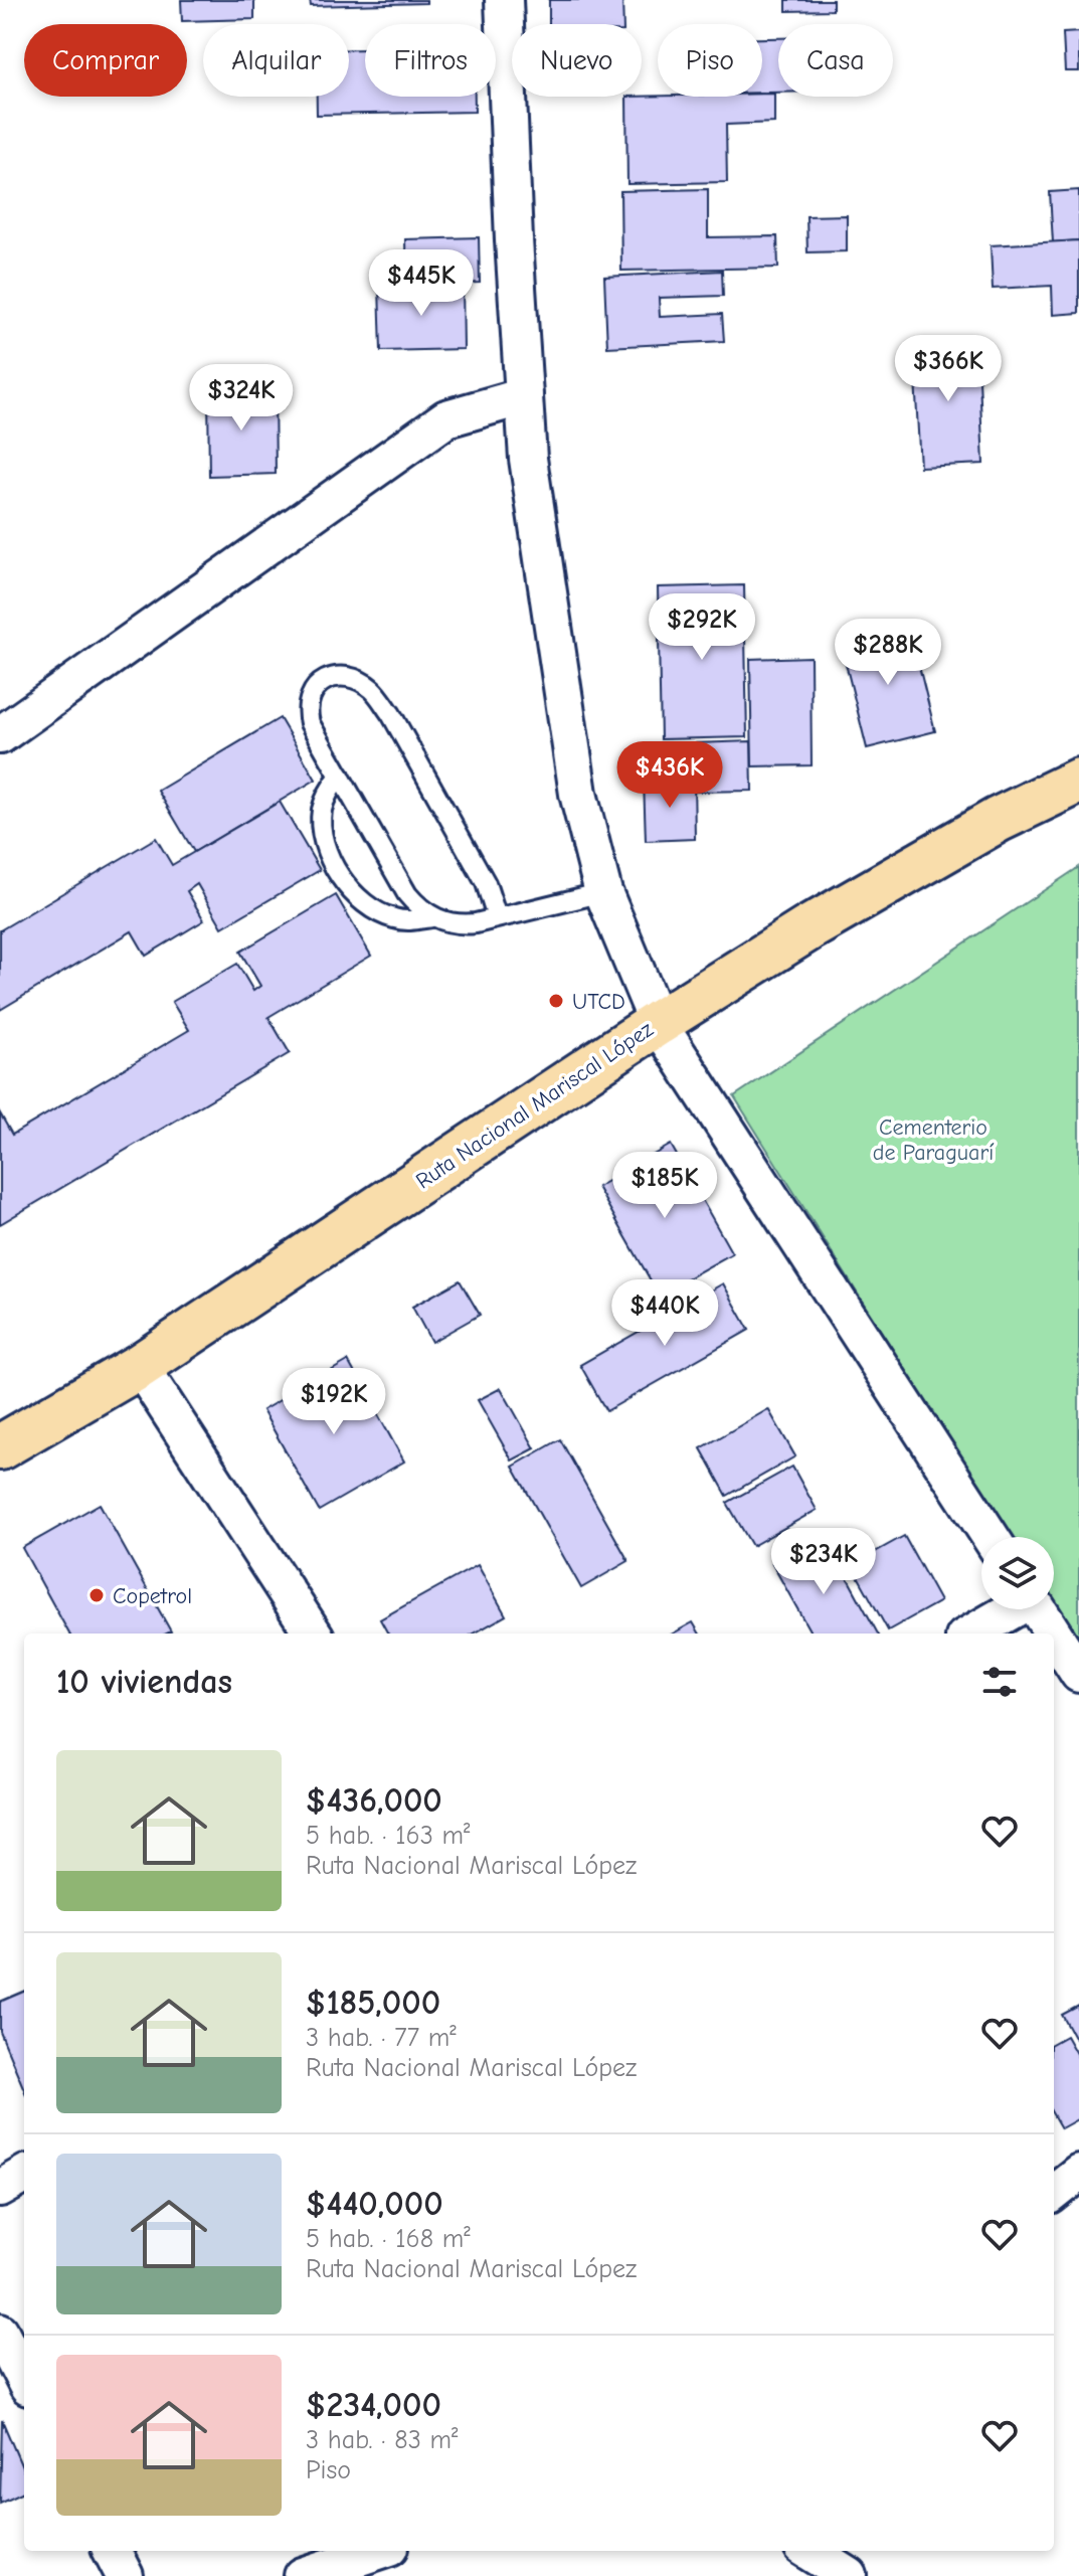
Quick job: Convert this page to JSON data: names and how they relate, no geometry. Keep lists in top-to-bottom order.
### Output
{
  "streets": {
    "highway": ["Ruta Nacional Mariscal López"]
  },
  "parks": ["Cementerio de Paraguarí"],
  "places": ["UTCD", "Copetrol"],
  "page": {
    "chip": [
      "Comprar",
      "Alquilar",
      "Filtros",
      "Nuevo",
      "Piso",
      "Casa"
    ],
    "price": [
      "$445K",
      "$366K",
      "$324K",
      "$292K",
      "$288K",
      "$436K",
      "$185K",
      "$440K",
      "$192K",
      "$234K"
    ],
    "heading": "10 viviendas",
    "list": [
      {
        "name": "$436,000",
        "note": "5 hab. · 163 m² · Ruta Nacional Mariscal López"
      },
      {
        "name": "$185,000",
        "note": "3 hab. · 77 m² · Ruta Nacional Mariscal López"
      },
      {
        "name": "$440,000",
        "note": "5 hab. · 168 m² · Ruta Nacional Mariscal López"
      },
      {
        "name": "$234,000",
        "note": "3 hab. · 83 m² · Piso"
      }
    ]
  }
}
